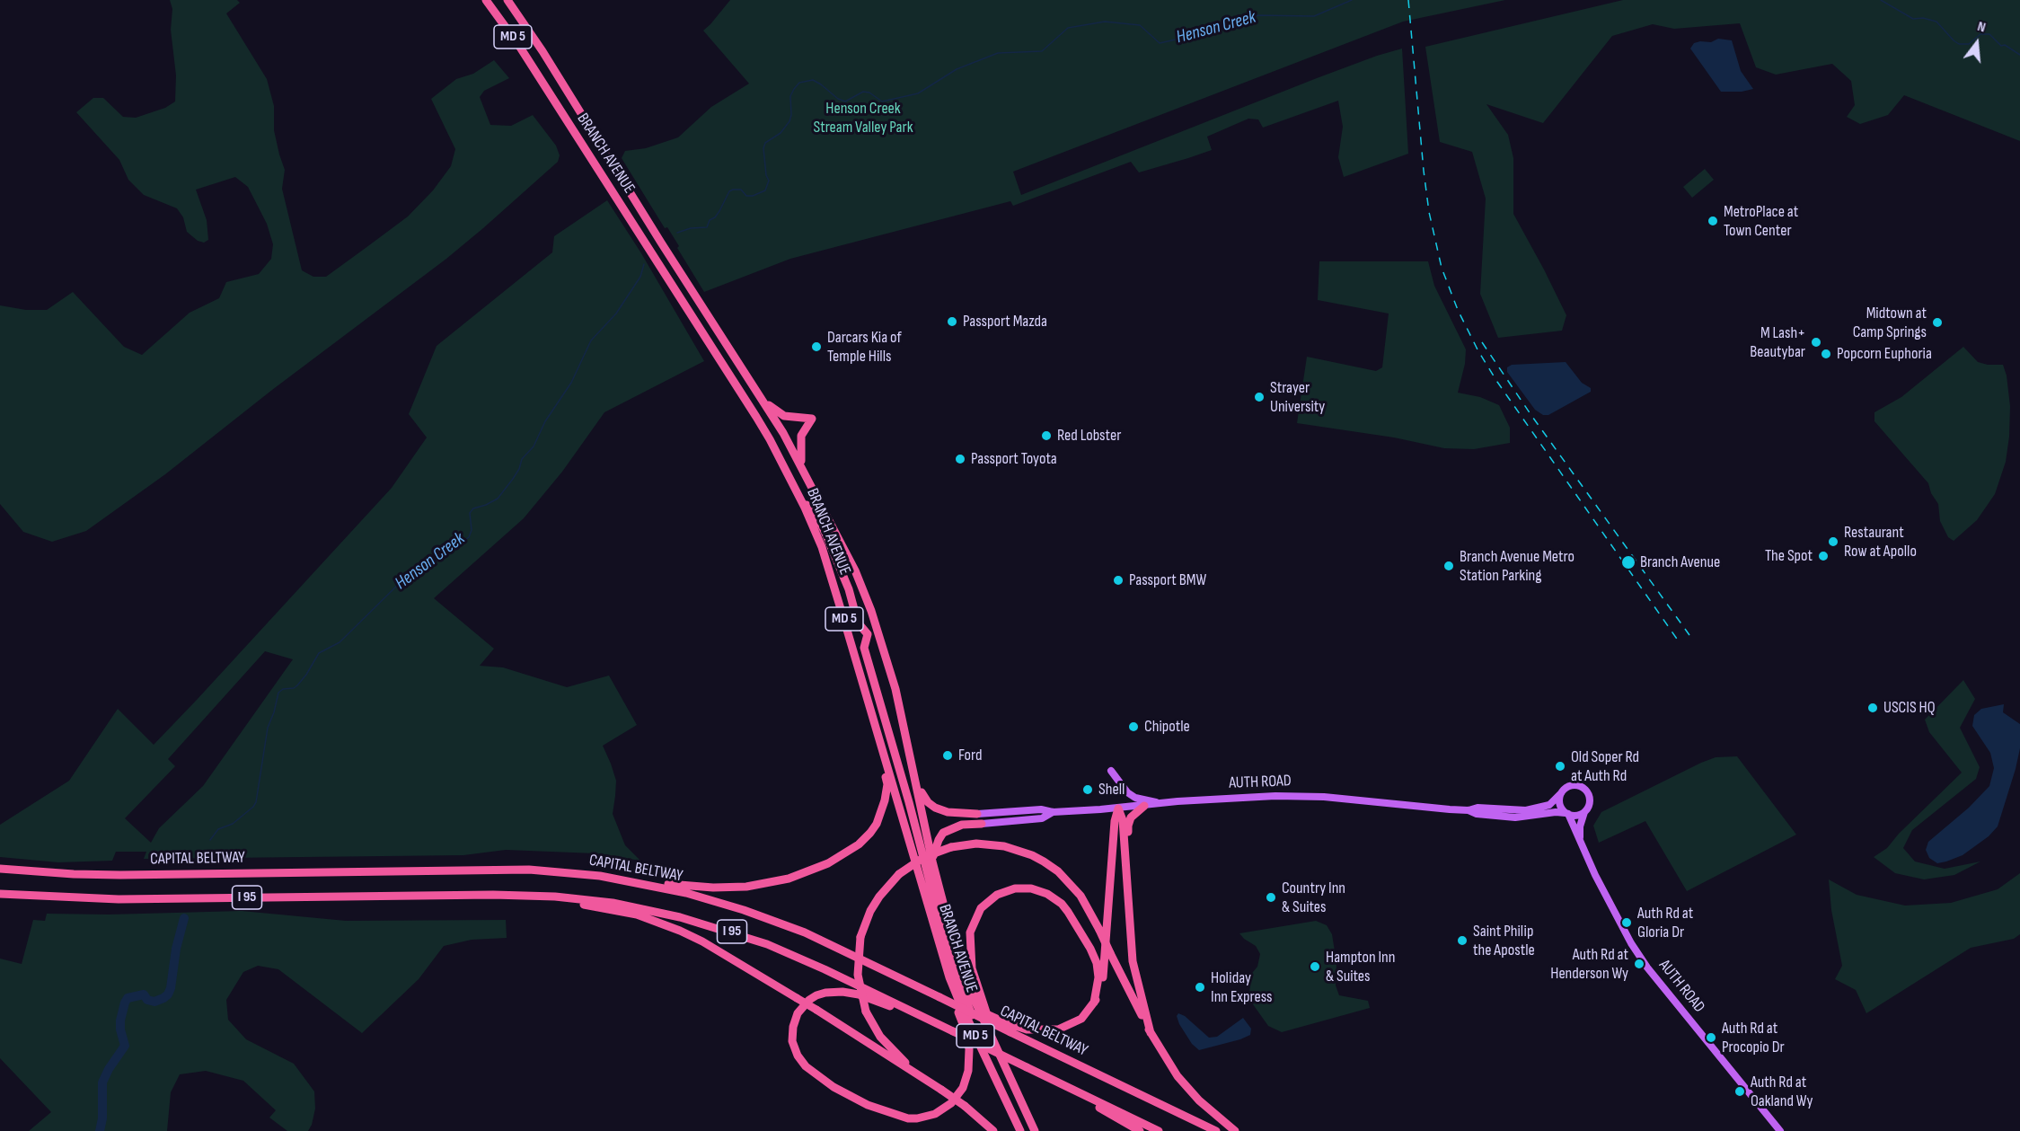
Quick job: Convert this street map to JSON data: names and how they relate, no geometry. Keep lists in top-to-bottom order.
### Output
{
  "streets": {
    "highway": [
      "MD 5",
      "BRANCH AVENUE",
      "CAPITAL BELTWAY",
      "I 95"
    ],
    "main road": ["AUTH ROAD"]
  },
  "water": ["Henson Creek"],
  "parks": ["Henson Creek Stream Valley Park"],
  "places": [
    "MetroPlace at Town Center",
    "Passport Mazda",
    "Midtown at Camp Springs",
    "M Lash+ Beautybar",
    "Darcars Kia of Temple Hills",
    "Popcorn Euphoria",
    "Strayer University",
    "Red Lobster",
    "Passport Toyota",
    "Restaurant Row at Apollo",
    "The Spot",
    "Branch Avenue",
    "Branch Avenue Metro Station Parking",
    "Passport BMW",
    "USCIS HQ",
    "Chipotle",
    "Ford",
    "Old Soper Rd at Auth Rd",
    "Shell",
    "Country Inn & Suites",
    "Auth Rd at Gloria Dr",
    "Saint Philip the Apostle",
    "Auth Rd at Henderson Wy",
    "Hampton Inn & Suites",
    "Holiday Inn Express",
    "Auth Rd at Procopio Dr",
    "Auth Rd at Oakland Wy"
  ],
  "north": "top"
}
